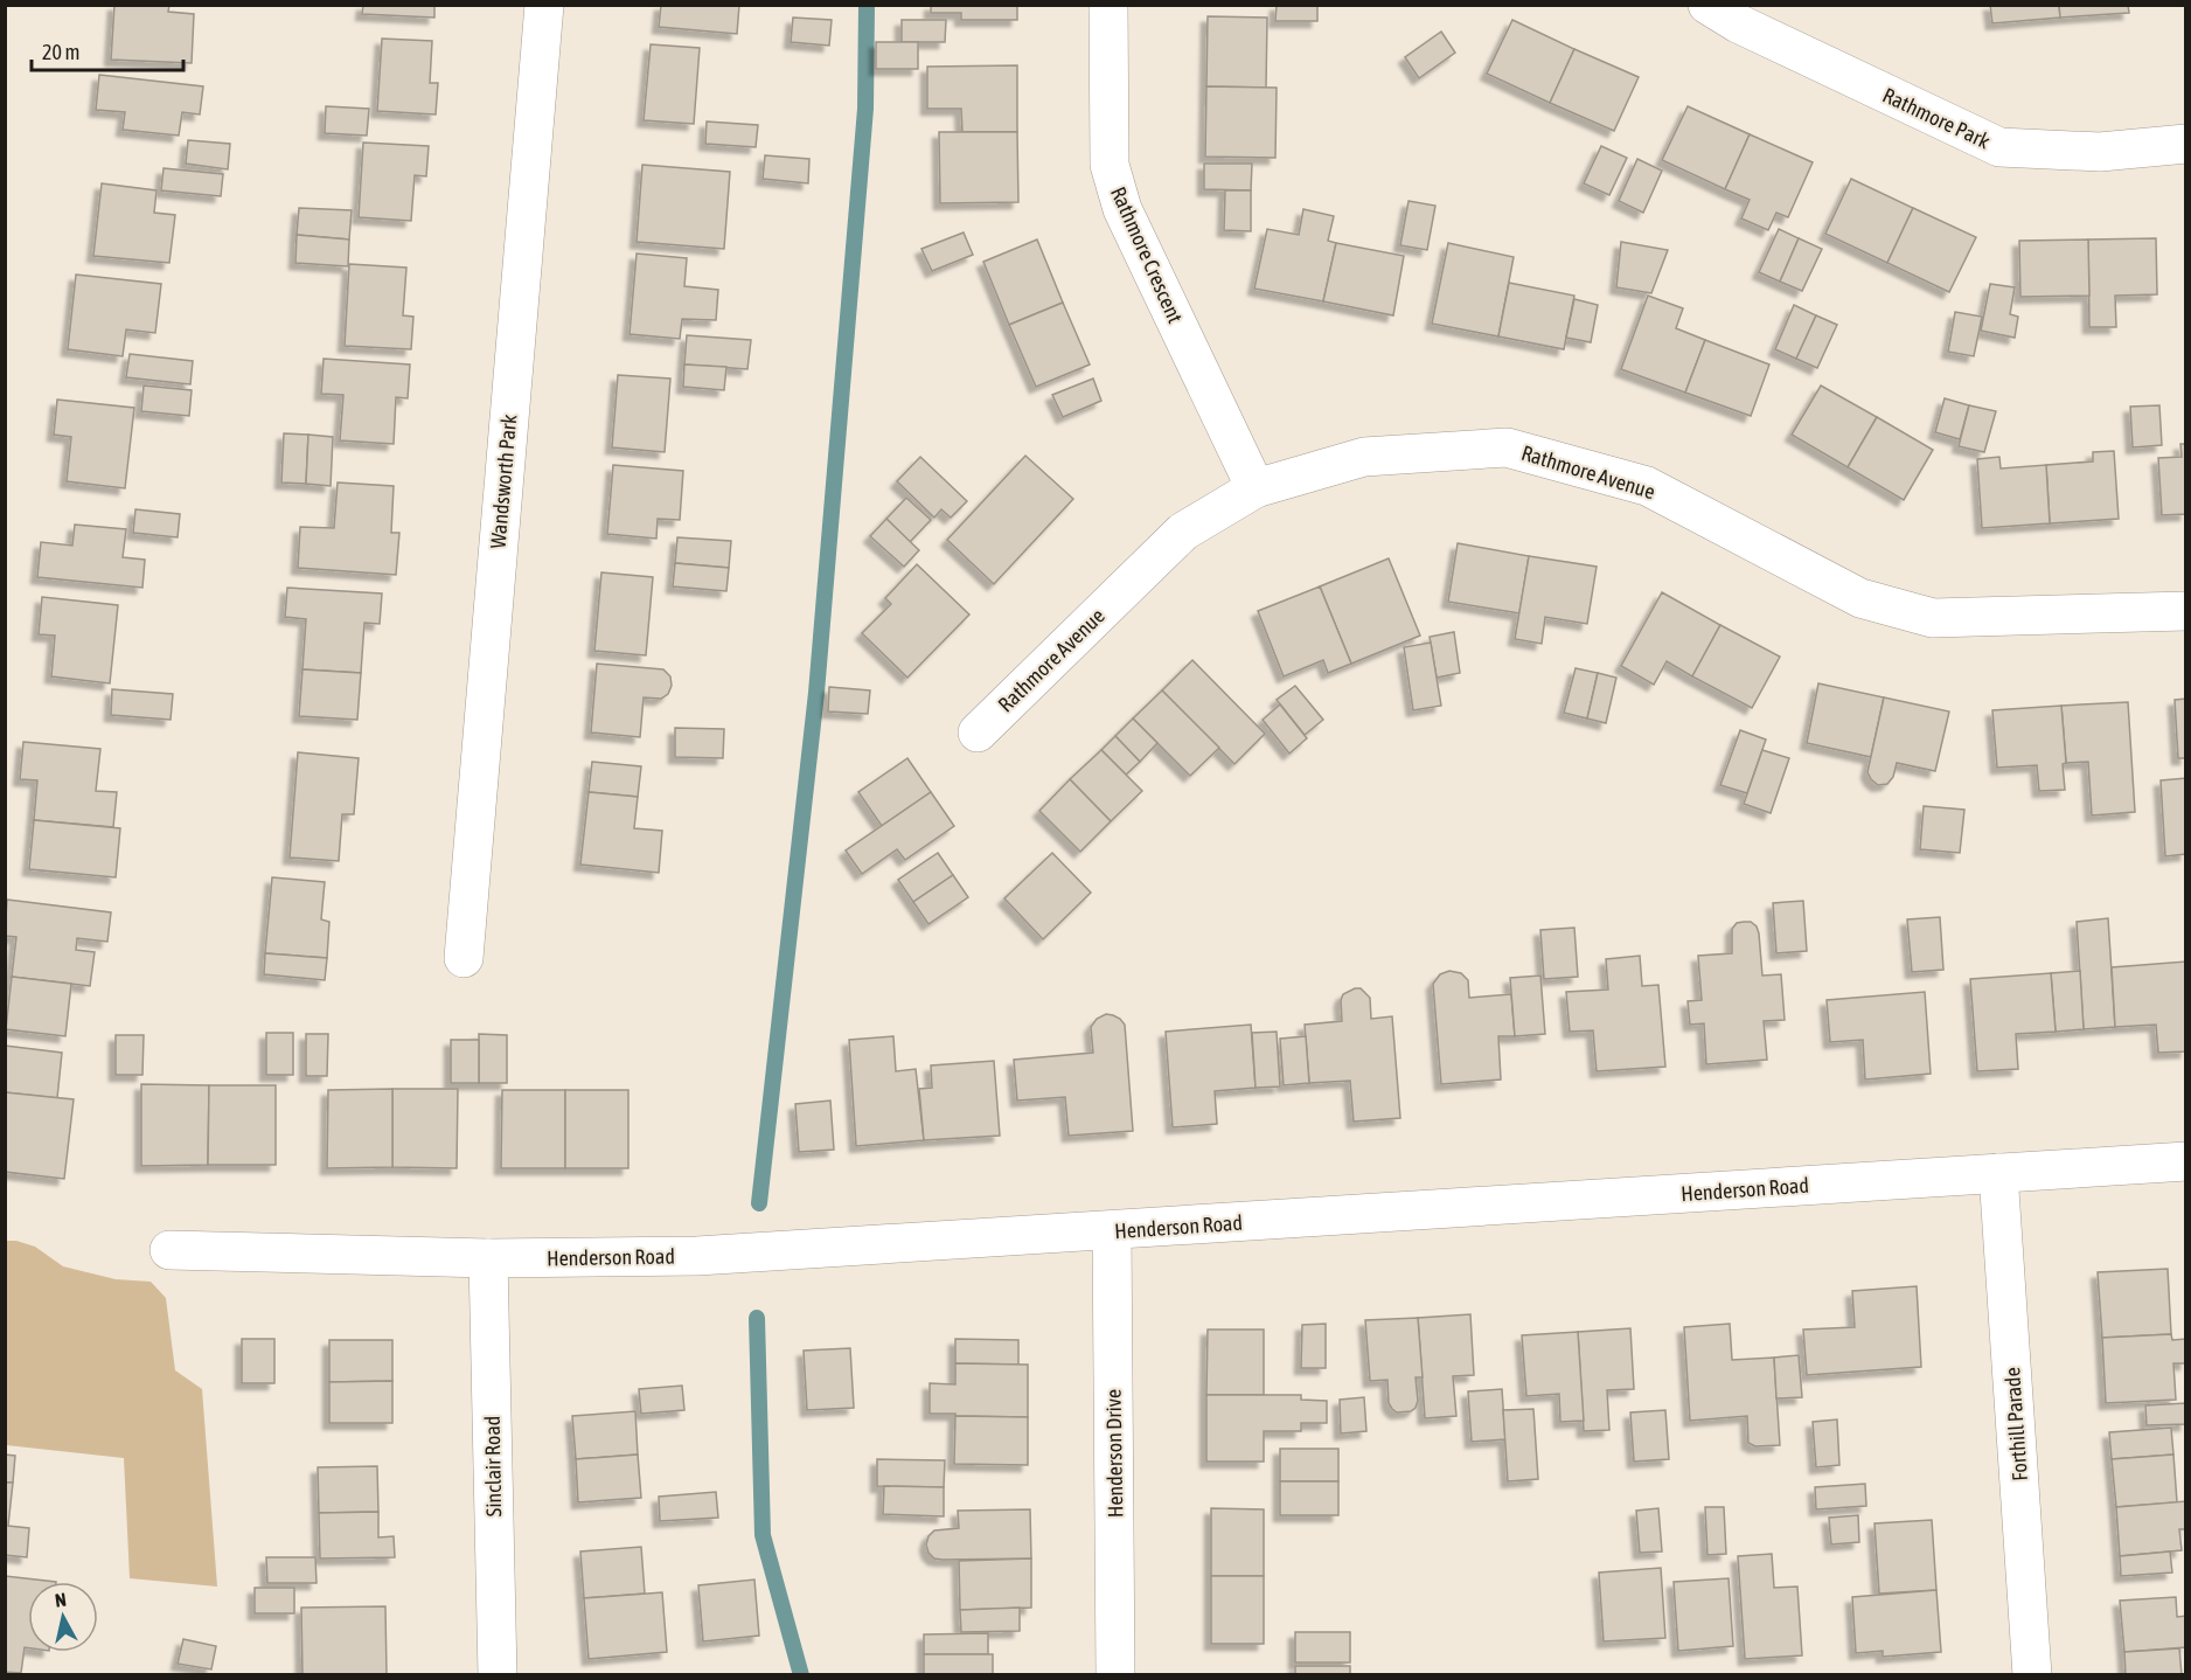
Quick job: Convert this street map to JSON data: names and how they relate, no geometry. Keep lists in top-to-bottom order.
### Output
{
  "streets": {
    "street": [
      "Rathmore Park",
      "Rathmore Crescent",
      "Rathmore Avenue",
      "Wandsworth Park",
      "Henderson Road",
      "Forthill Parade",
      "Henderson Drive",
      "Sinclair Road"
    ]
  },
  "crossings": [
    ["Rathmore Crescent", "Rathmore Avenue"],
    ["Henderson Road", "Forthill Parade"],
    ["Henderson Road", "Henderson Drive"],
    ["Henderson Road", "Sinclair Road"]
  ],
  "scale_bar": "20 m",
  "north": "top"
}
